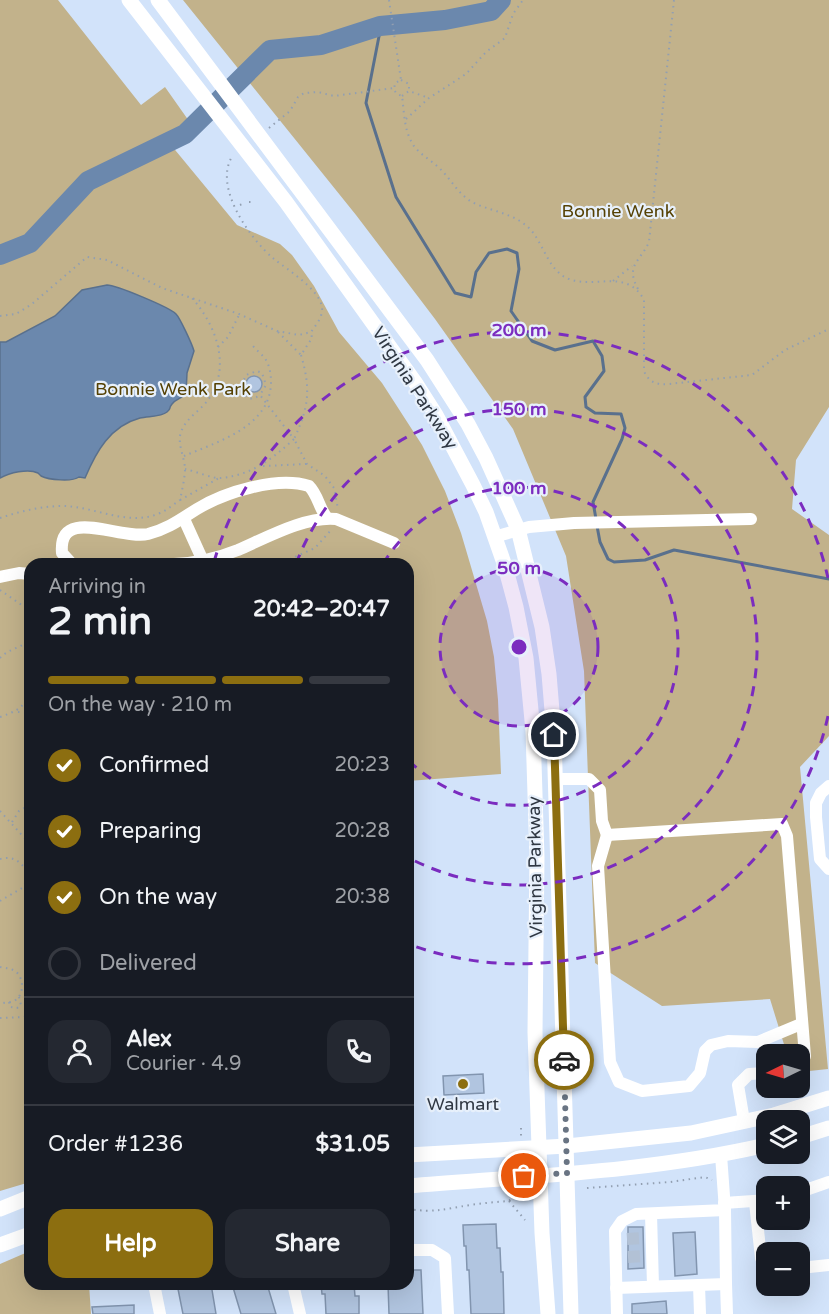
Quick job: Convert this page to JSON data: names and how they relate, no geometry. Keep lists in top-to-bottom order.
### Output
{
  "streets": {
    "main road": ["Virginia Parkway"]
  },
  "parks": ["Bonnie Wenk", "Bonnie Wenk Park"],
  "places": ["Walmart"],
  "north": "left",
  "page": {
    "heading": ["2 min", "Arriving in", "20:42–20:47"],
    "panel": [
      "Alex",
      "Courier · 4.9",
      "Order #1236",
      "$31.05"
    ],
    "bar": "On the way · 210 m",
    "list": [
      ["Confirmed", "20:23"],
      ["Preparing", "20:28"],
      ["On the way", "20:38"],
      "Delivered"
    ],
    "map_buttons": ["+", "−"],
    "buttons": ["Help", "Share"]
  },
  "rings": [
    "200 m",
    "150 m",
    "100 m",
    "50 m"
  ]
}
